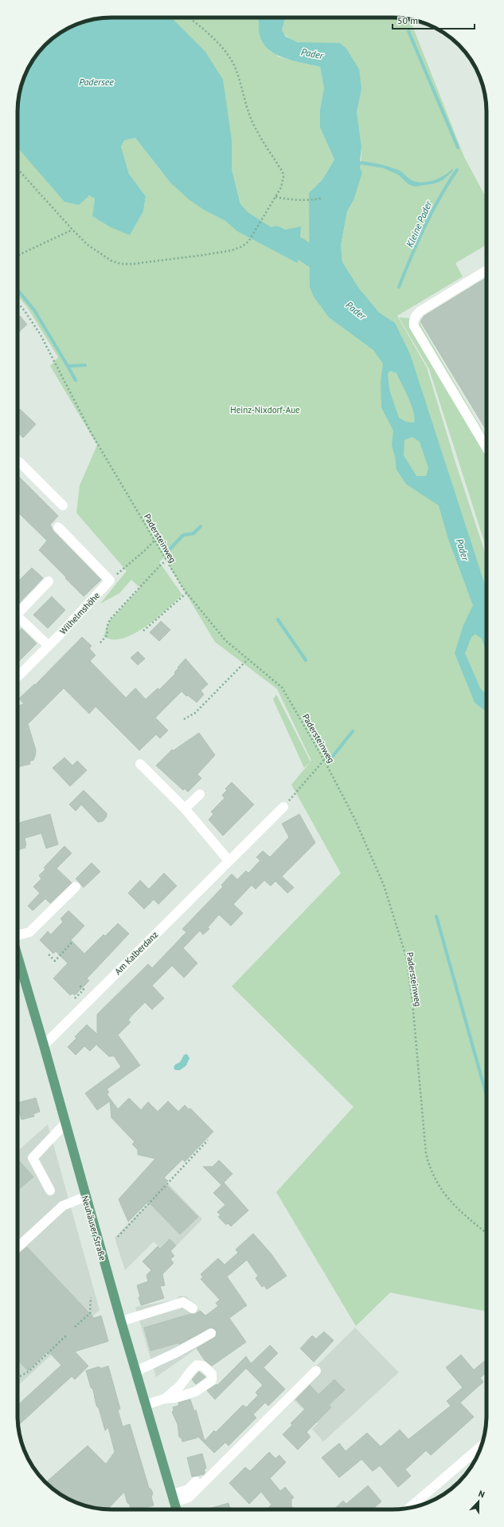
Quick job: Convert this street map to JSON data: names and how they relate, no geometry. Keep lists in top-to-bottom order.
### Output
{
  "streets": {
    "main road": ["Neuhäuser Straße"],
    "street": ["Wilhelmshöhe", "Am Kalberdanz"],
    "path": ["Padersteinweg"]
  },
  "crossings": [
    ["Am Kalberdanz", "Neuhäuser Straße"]
  ],
  "water": ["Pader", "Padersee", "Kleine Pader"],
  "parks": ["Heinz-Nixdorf-Aue"],
  "scale_bar": "50 m",
  "north": "top"
}
